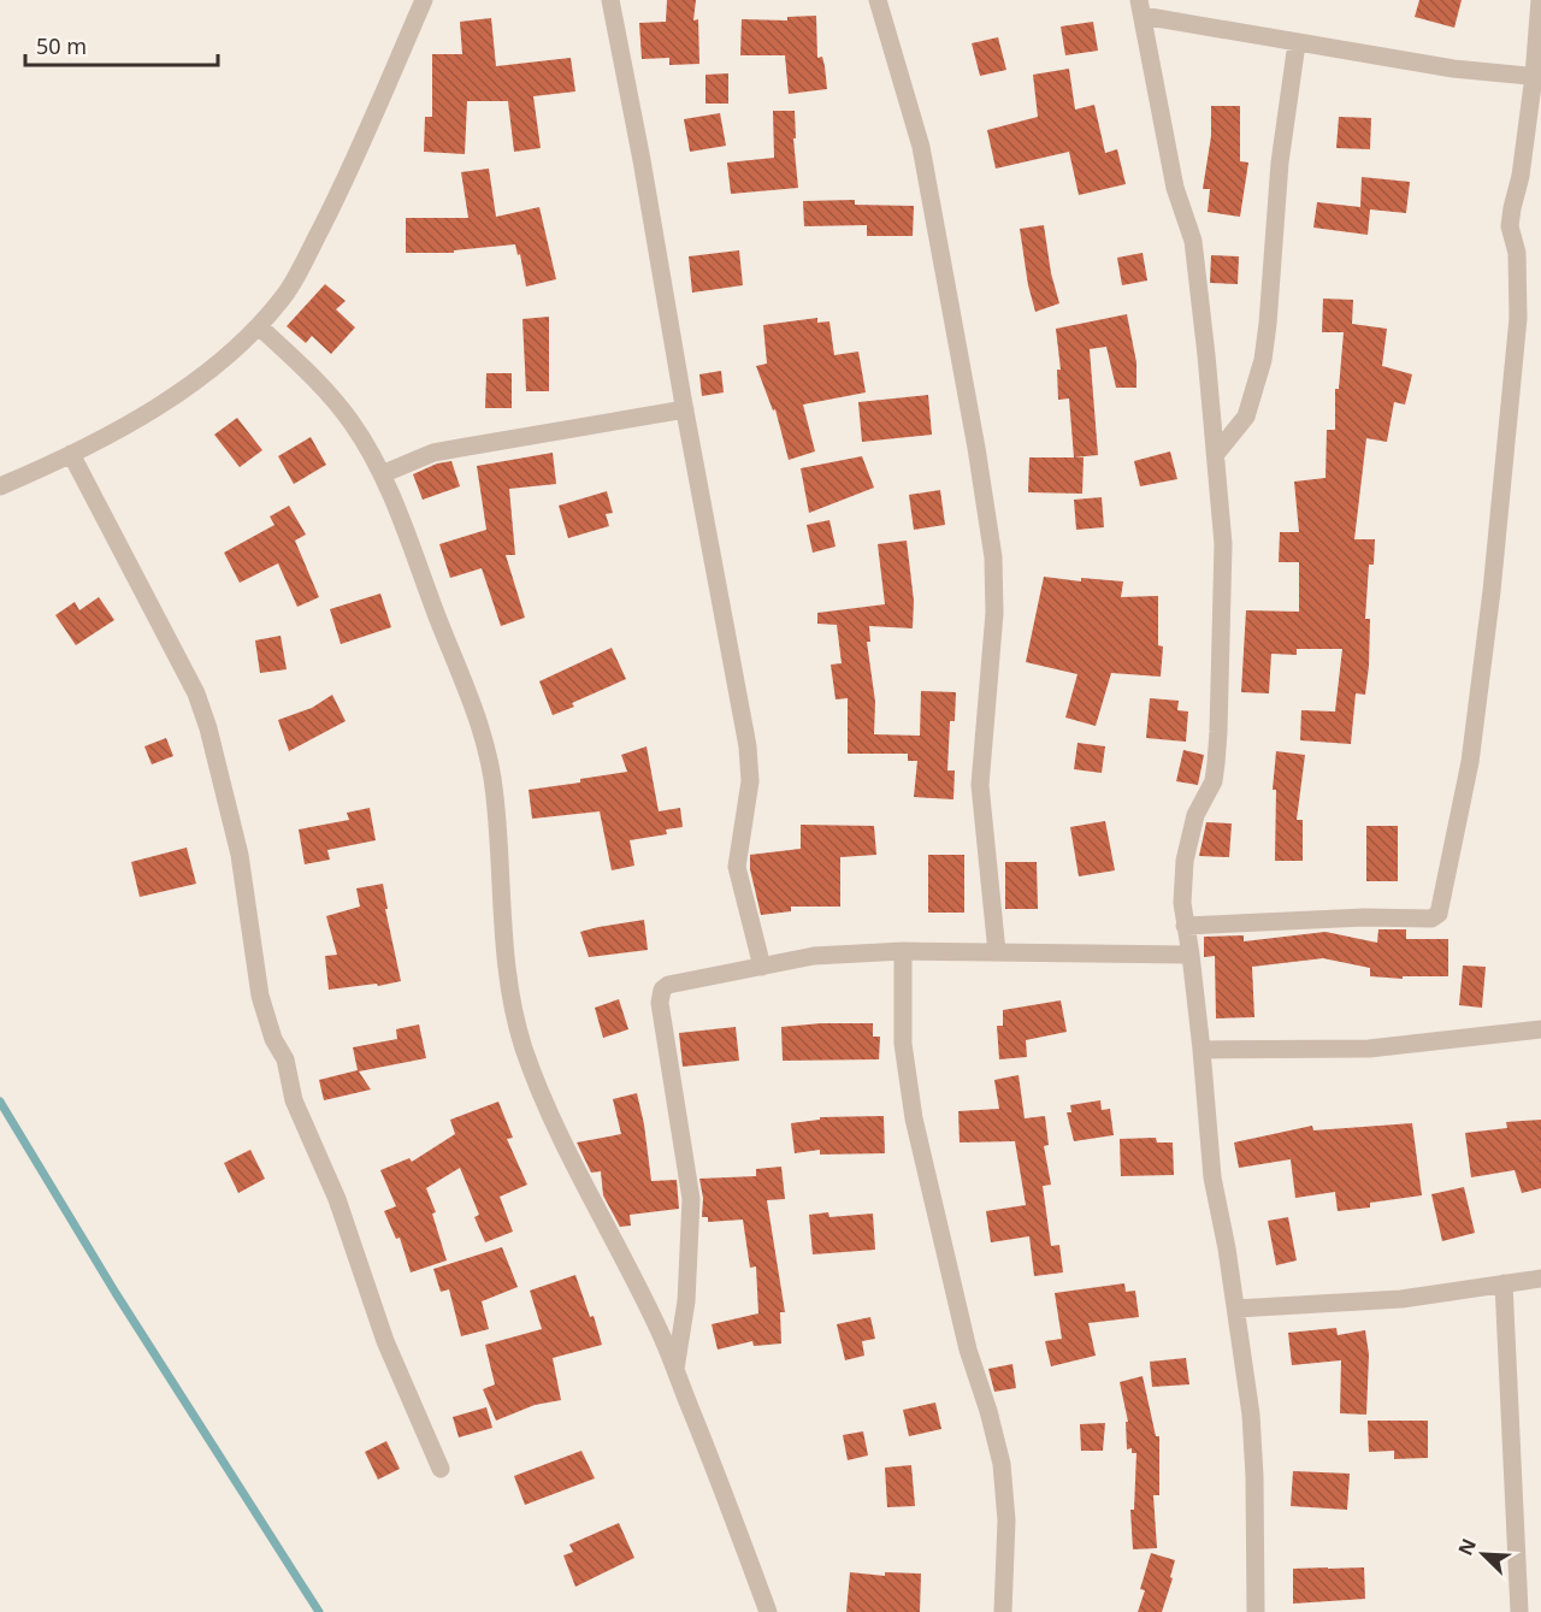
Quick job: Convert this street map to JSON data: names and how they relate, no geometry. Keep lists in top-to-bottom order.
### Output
{
  "scale_bar": "50 m",
  "north": "top left"
}
